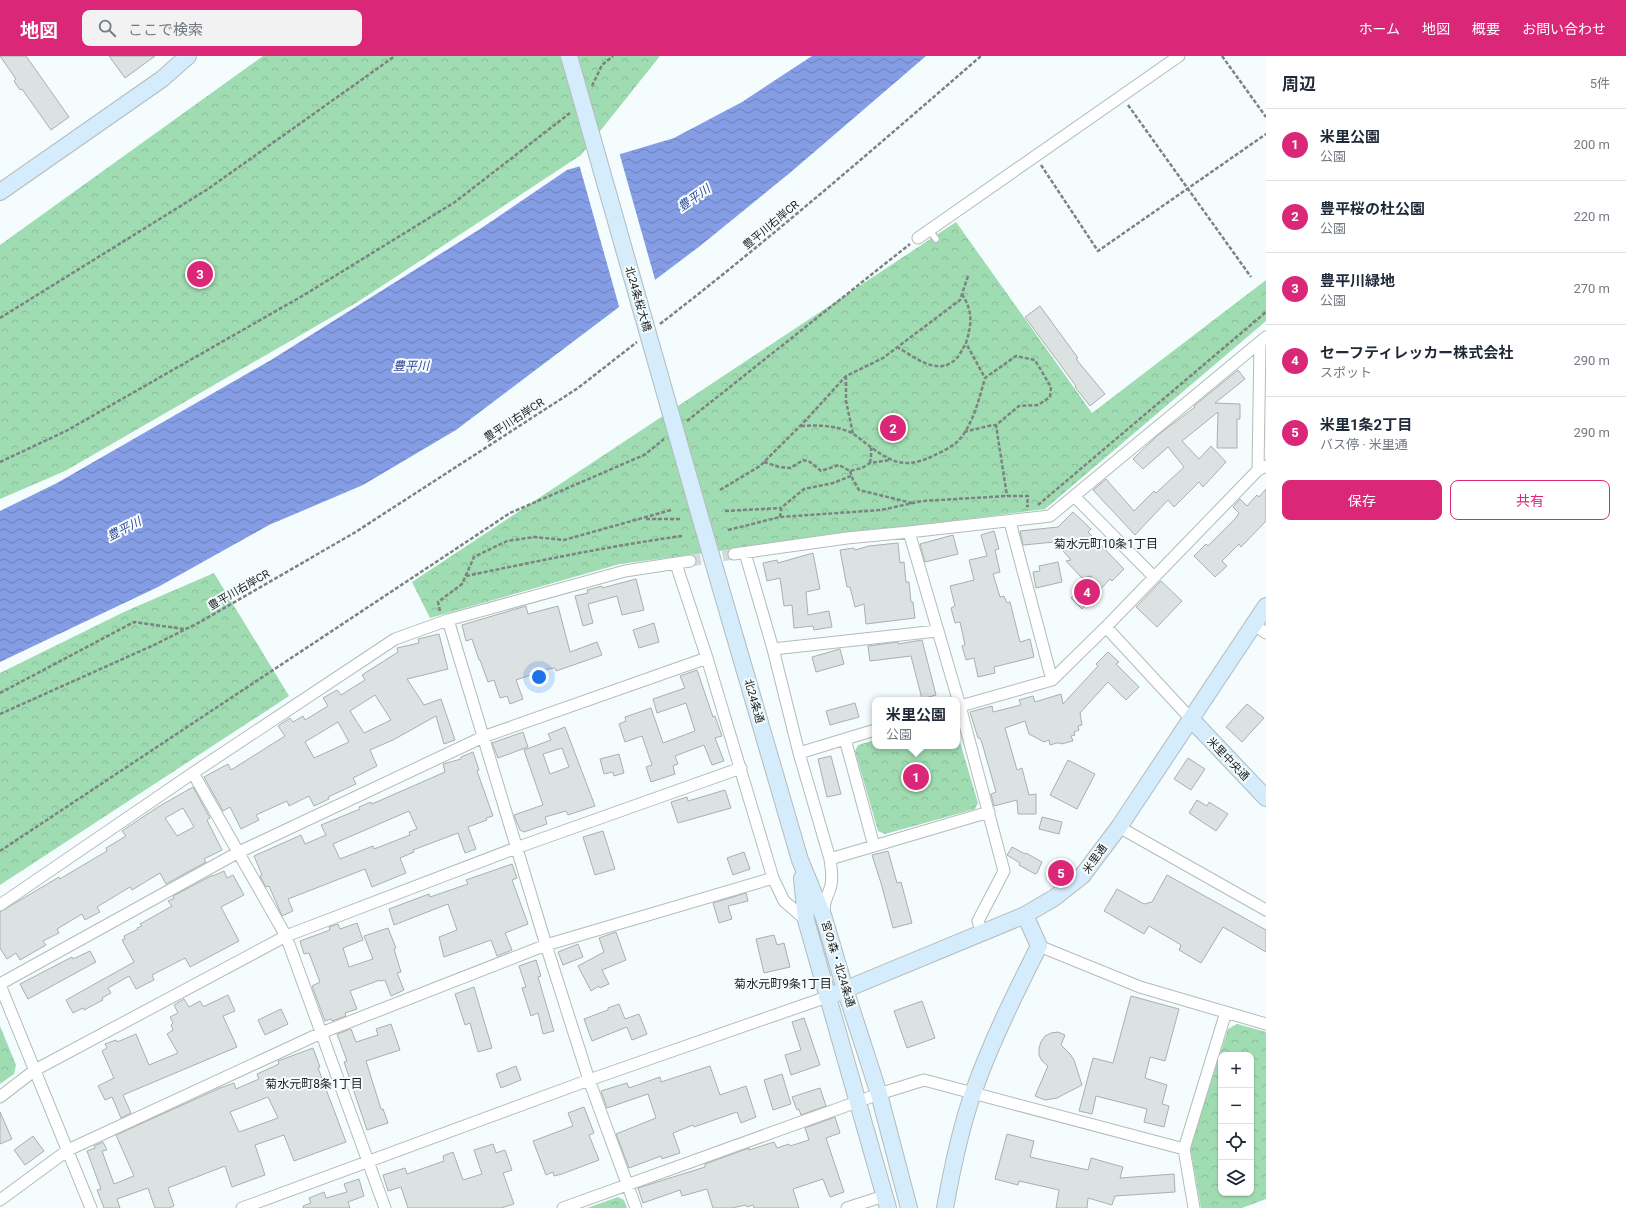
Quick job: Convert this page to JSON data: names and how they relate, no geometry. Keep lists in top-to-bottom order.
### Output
{
  "streets": {
    "street": [
      "北24条桜大橋",
      "北24条通",
      "米里中央通",
      "米里通",
      "宮の森・北24条通"
    ],
    "path": ["豊平川右岸CR"]
  },
  "crossings": [
    ["北24条桜大橋", "北24条通"],
    ["北24条通", "宮の森・北24条通"],
    ["米里中央通", "米里通"],
    ["米里通", "宮の森・北24条通"]
  ],
  "districts": ["菊水元町10条1丁目", "菊水元町9条1丁目", "菊水元町8条1丁目"],
  "water": ["豊平川"],
  "page": {
    "header": "地図",
    "search": "ここで検索",
    "nav": [
      "ホーム",
      "地図",
      "概要",
      "お問い合わせ"
    ],
    "heading": ["周辺", "5件"],
    "list": [
      {
        "mark": "1",
        "name": "米里公園",
        "note": "公園",
        "value": "200 m"
      },
      {
        "mark": "2",
        "name": "豊平桜の杜公園",
        "note": "公園",
        "value": "220 m"
      },
      {
        "mark": "3",
        "name": "豊平川緑地",
        "note": "公園",
        "value": "270 m"
      },
      {
        "mark": "4",
        "name": "セーフティレッカー株式会社",
        "note": "スポット",
        "value": "290 m"
      },
      {
        "mark": "5",
        "name": "米里1条2丁目",
        "note": "バス停 · 米里通",
        "value": "290 m"
      }
    ],
    "pins": [
      "3",
      "2",
      "4",
      "1",
      "5"
    ],
    "buttons": ["保存", "共有"],
    "popup": ["米里公園", "公園"],
    "map_buttons": ["+", "−"]
  }
}
